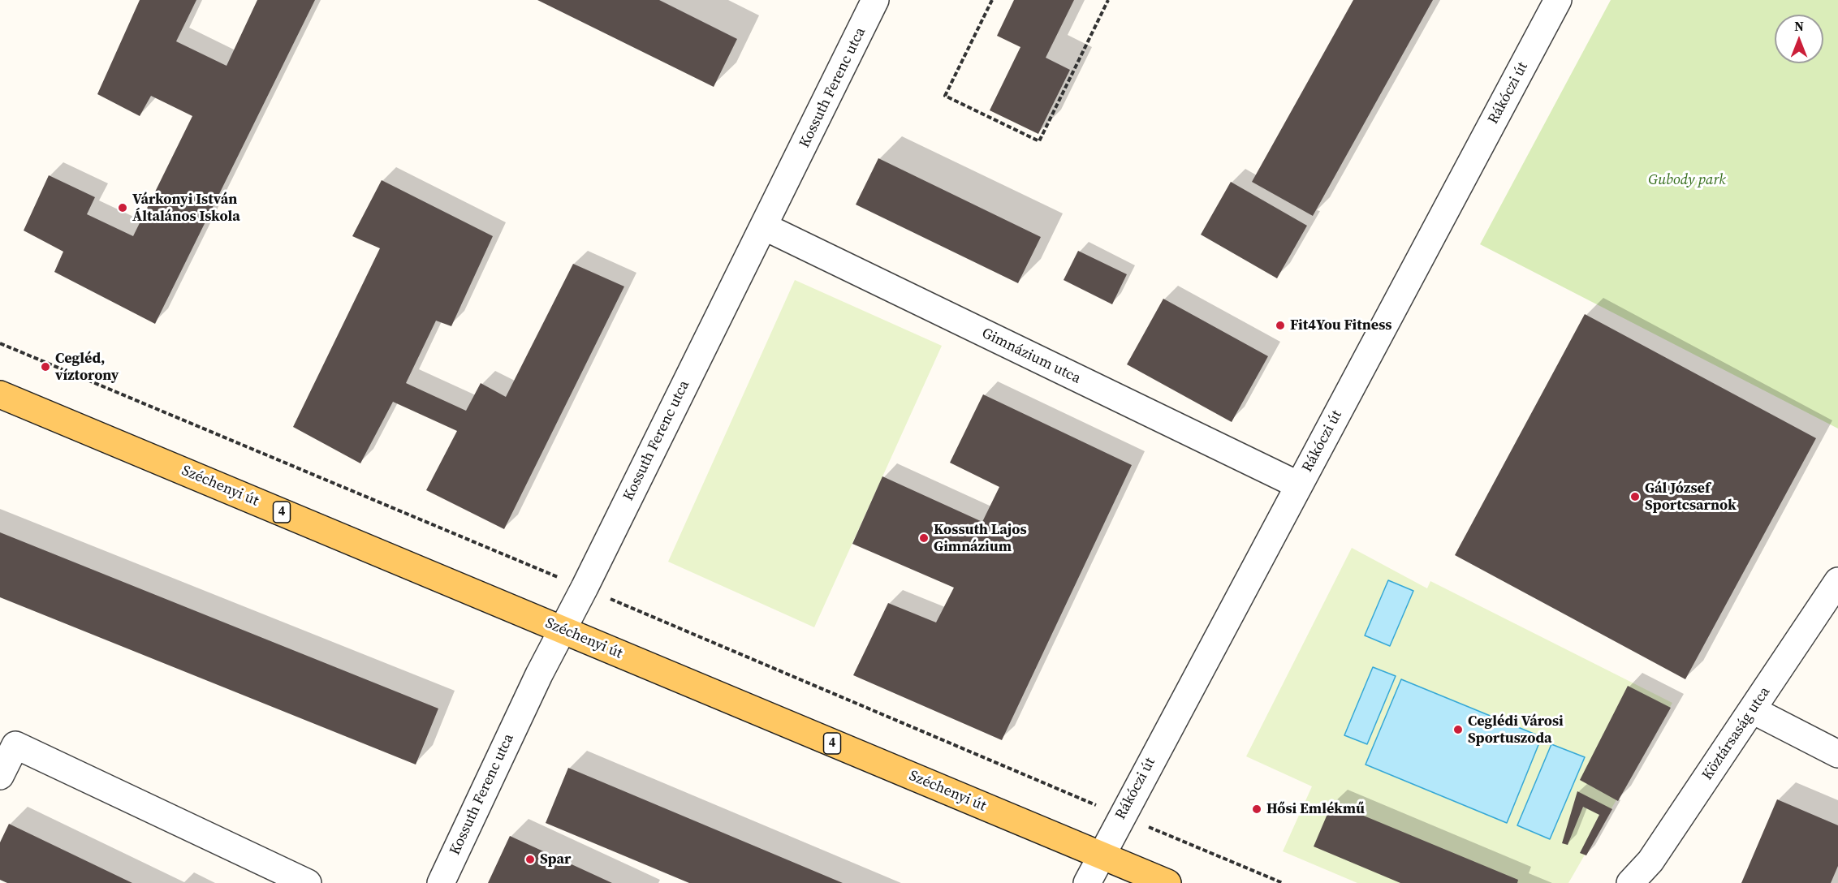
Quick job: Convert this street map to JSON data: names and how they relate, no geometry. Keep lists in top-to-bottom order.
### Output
{
  "streets": {
    "main road": ["Széchenyi út", "4"],
    "street": [
      "Kossuth Ferenc utca",
      "Rákóczi út",
      "Gimnázium utca",
      "Köztársaság utca"
    ]
  },
  "crossings": [
    ["Kossuth Ferenc utca", "Gimnázium utca"],
    ["Kossuth Ferenc utca", "Széchenyi út"],
    ["Rákóczi út", "Gimnázium utca"],
    ["Rákóczi út", "Széchenyi út"]
  ],
  "parks": ["Gubody park"],
  "places": [
    "Várkonyi István Általános Iskola",
    "Fit4You Fitness",
    "Cegléd, víztorony",
    "Gál József Sportcsarnok",
    "Kossuth Lajos Gimnázium",
    "Ceglédi Városi Sportuszoda",
    "Hősi Emlékmű",
    "Spar"
  ],
  "north": "top"
}
